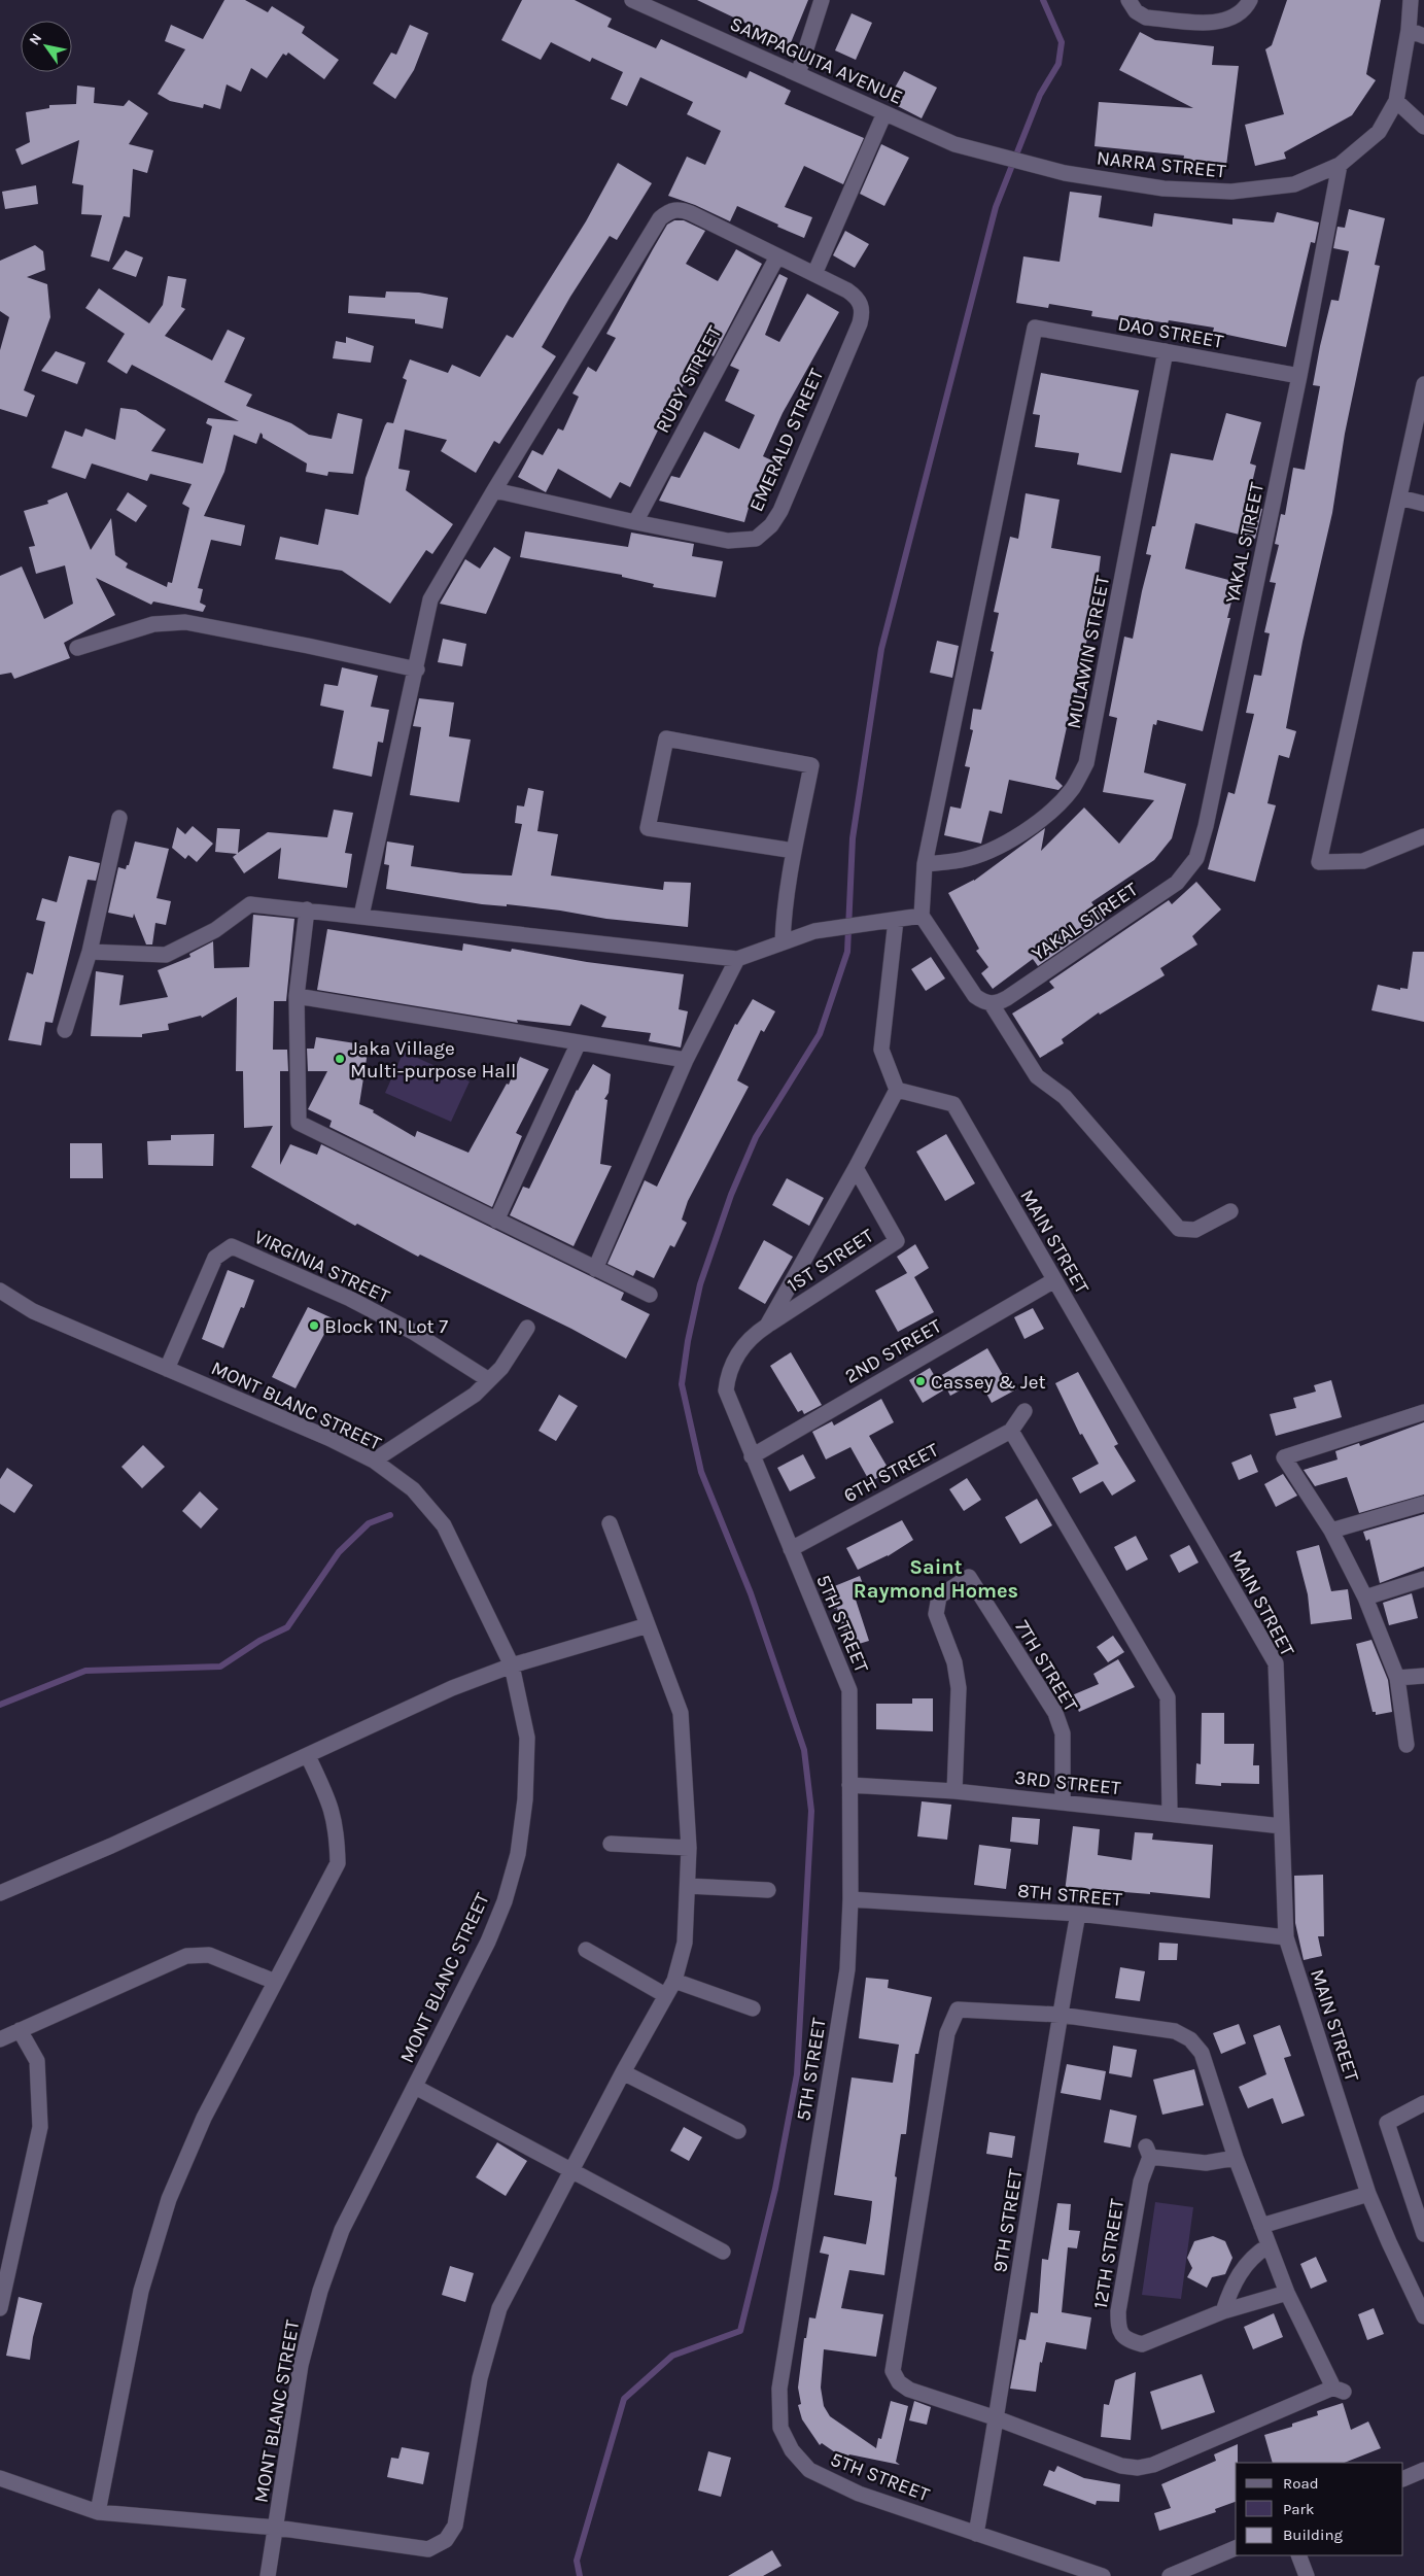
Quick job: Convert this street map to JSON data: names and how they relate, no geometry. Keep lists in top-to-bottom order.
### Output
{
  "streets": {
    "street": [
      "SAMPAGUITA AVENUE",
      "NARRA STREET",
      "DAO STREET",
      "RUBY STREET",
      "EMERALD STREET",
      "YAKAL STREET",
      "MULAWIN STREET",
      "MAIN STREET",
      "1ST STREET",
      "VIRGINIA STREET",
      "2ND STREET",
      "MONT BLANC STREET",
      "6TH STREET",
      "5TH STREET",
      "7TH STREET",
      "3RD STREET",
      "8TH STREET",
      "9TH STREET",
      "12TH STREET"
    ]
  },
  "crossings": [
    ["SAMPAGUITA AVENUE", "NARRA STREET"],
    ["NARRA STREET", "YAKAL STREET"],
    ["DAO STREET", "YAKAL STREET"],
    ["DAO STREET", "MULAWIN STREET"],
    ["RUBY STREET", "EMERALD STREET"],
    ["MAIN STREET", "1ST STREET"],
    ["MAIN STREET", "2ND STREET"],
    ["MAIN STREET", "3RD STREET"],
    ["MAIN STREET", "8TH STREET"],
    ["1ST STREET", "5TH STREET"],
    ["VIRGINIA STREET", "MONT BLANC STREET"],
    ["2ND STREET", "5TH STREET"],
    ["6TH STREET", "5TH STREET"],
    ["5TH STREET", "3RD STREET"],
    ["5TH STREET", "8TH STREET"],
    ["5TH STREET", "9TH STREET"],
    ["7TH STREET", "3RD STREET"],
    ["8TH STREET", "9TH STREET"]
  ],
  "districts": ["Saint Raymond Homes"],
  "places": ["Jaka Village Multi-purpose Hall", "Block 1N, Lot 7", "Cassey & Jet"],
  "legend": ["Road", "Park", "Building"],
  "north": "top left"
}
